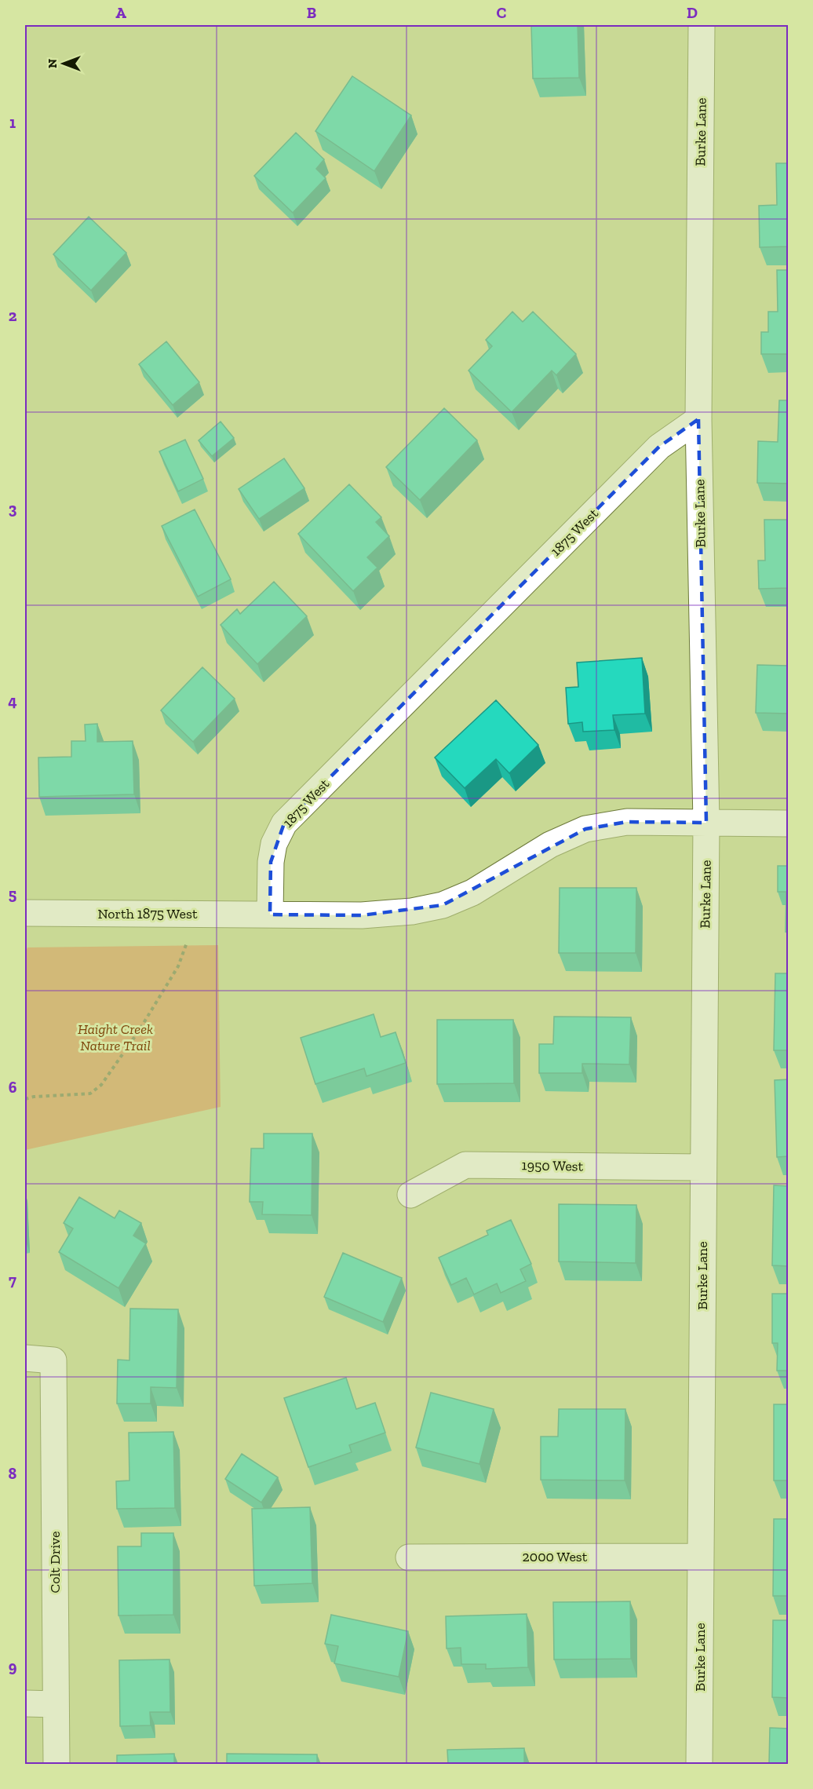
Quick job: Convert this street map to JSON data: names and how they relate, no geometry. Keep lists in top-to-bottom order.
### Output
{
  "streets": {
    "street": [
      "Burke Lane",
      "1875 West",
      "North 1875 West",
      "1950 West",
      "2000 West",
      "Colt Drive"
    ]
  },
  "crossings": [
    ["Burke Lane", "1875 West"],
    ["Burke Lane", "1950 West"],
    ["Burke Lane", "2000 West"],
    ["1875 West", "North 1875 West"]
  ],
  "parks": ["Haight Creek Nature Trail"],
  "north": "left",
  "grid": {
    "columns": [
      "A",
      "B",
      "C",
      "D"
    ],
    "rows": [
      "1",
      "2",
      "3",
      "4",
      "5",
      "6",
      "7",
      "8",
      "9"
    ]
  }
}
